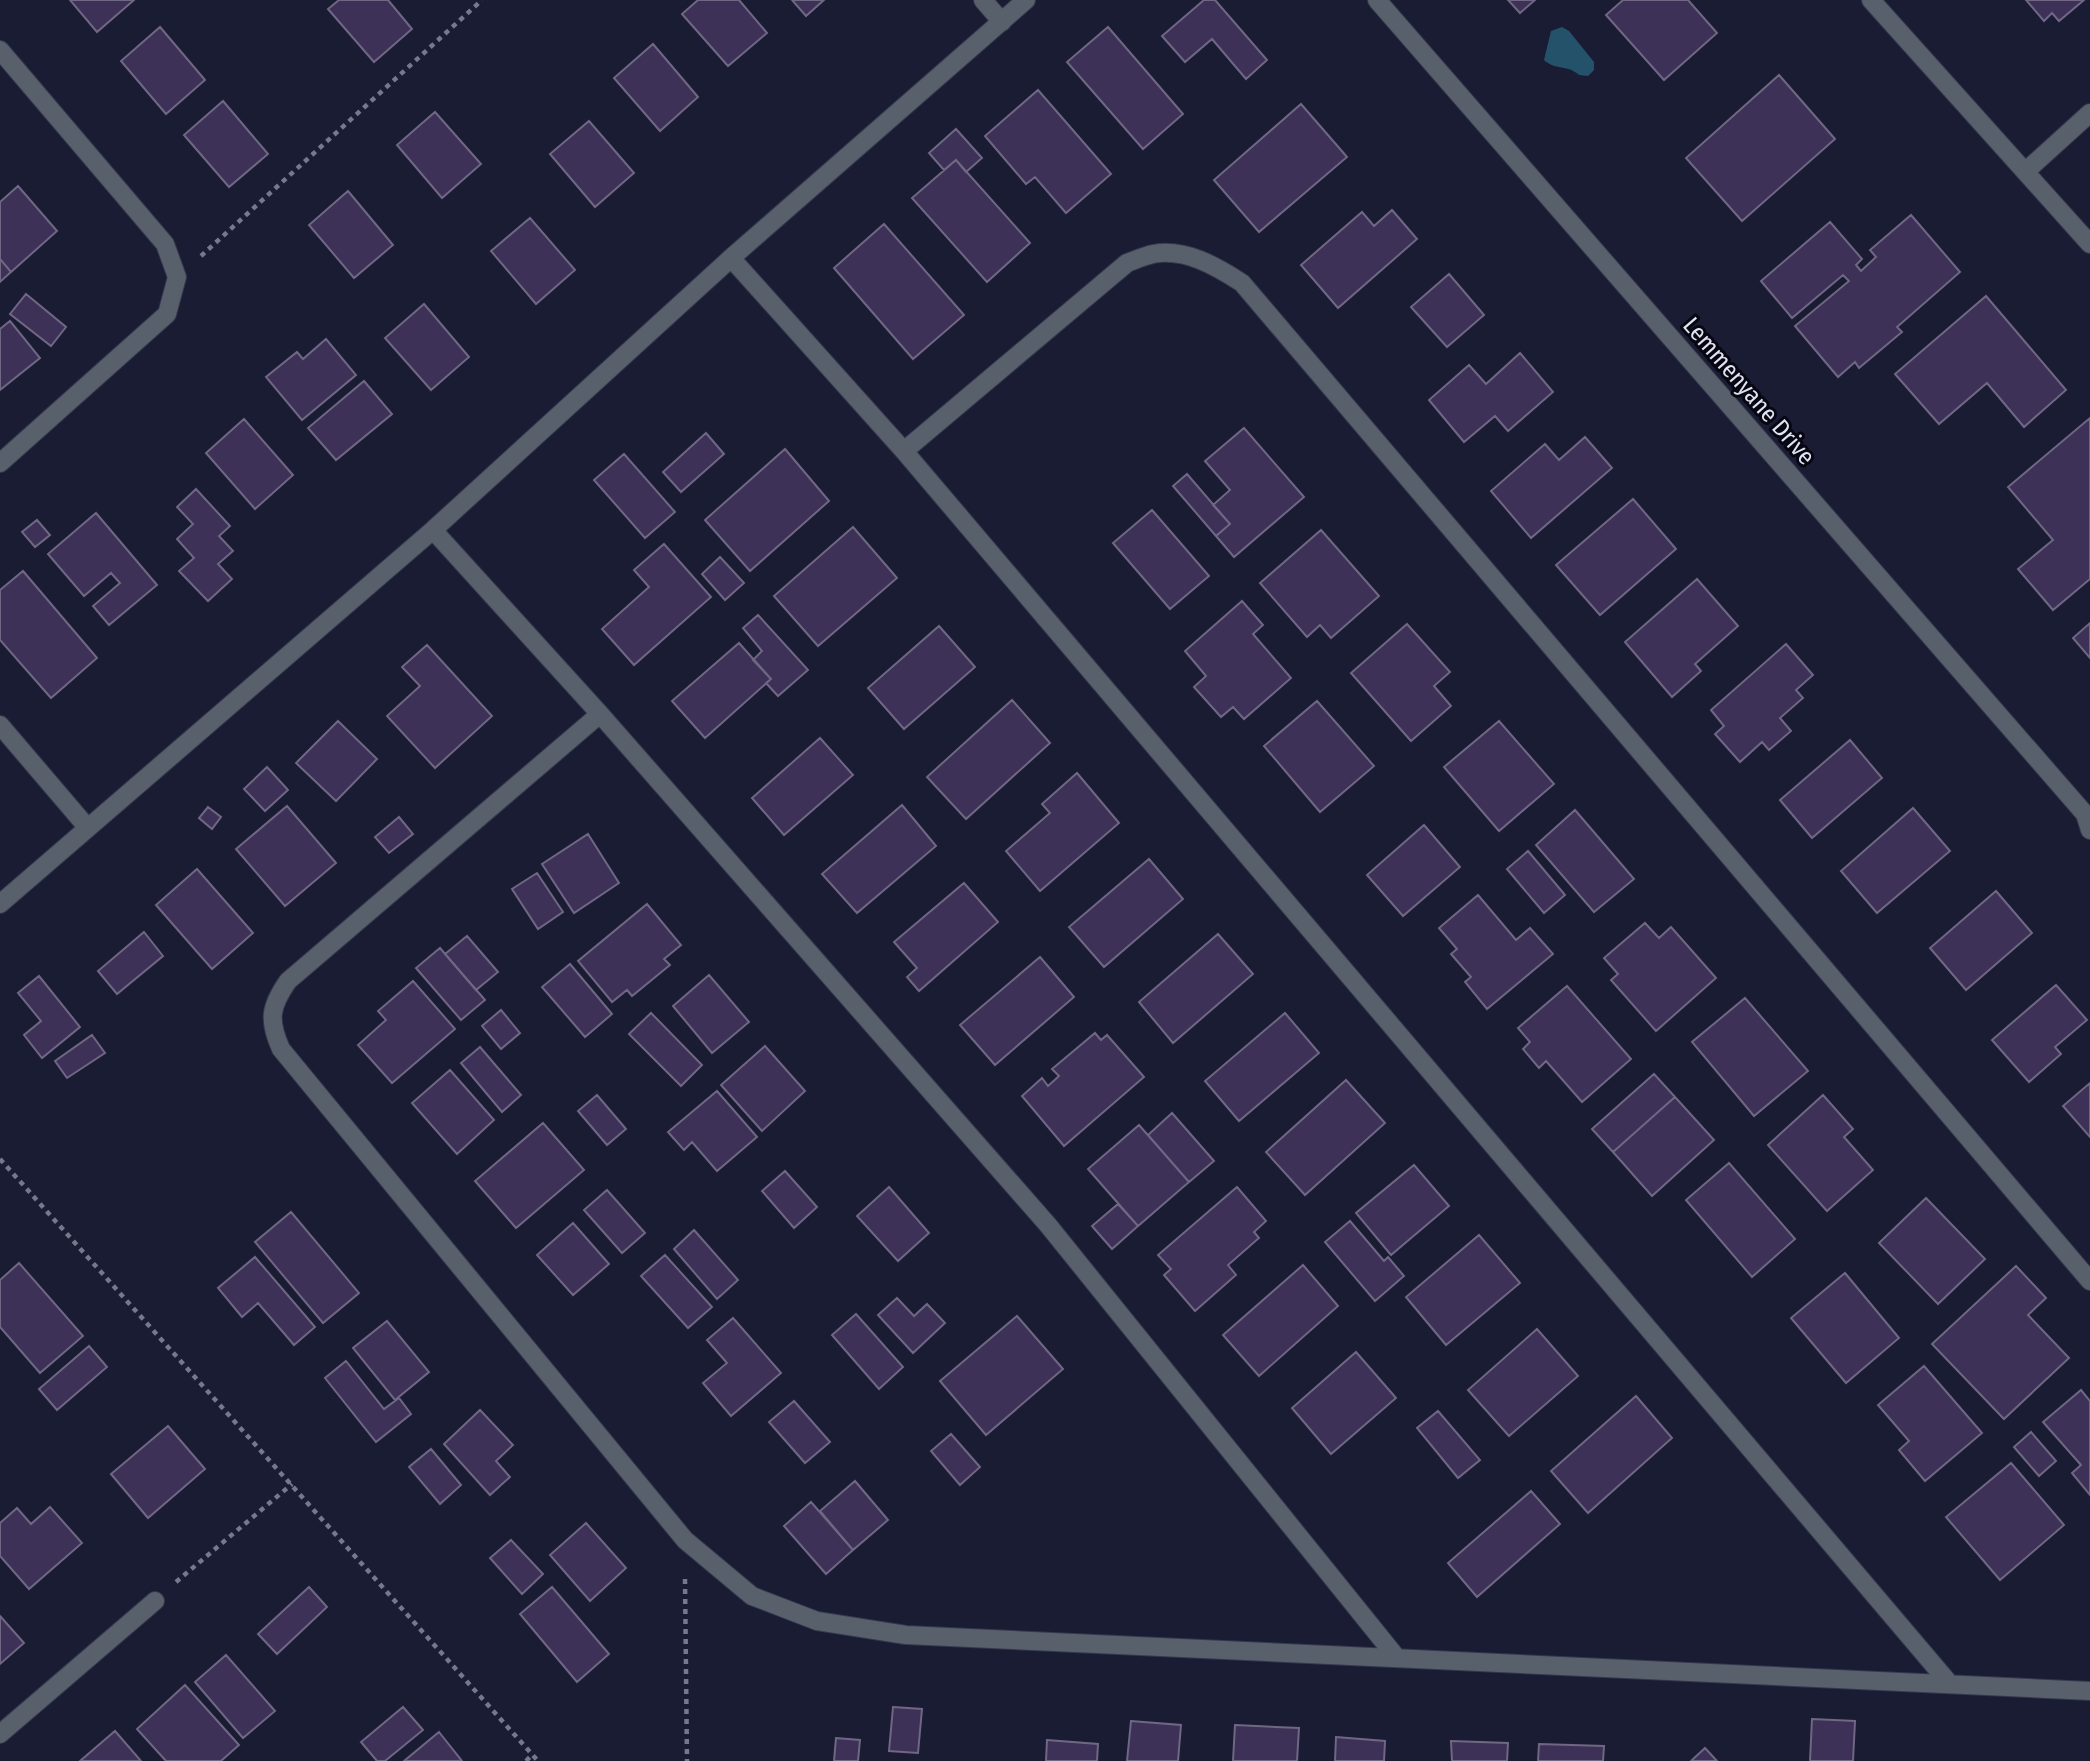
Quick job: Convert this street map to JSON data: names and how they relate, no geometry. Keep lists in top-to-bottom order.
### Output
{
  "streets": {
    "street": ["Lemmenyane Drive"]
  }
}
